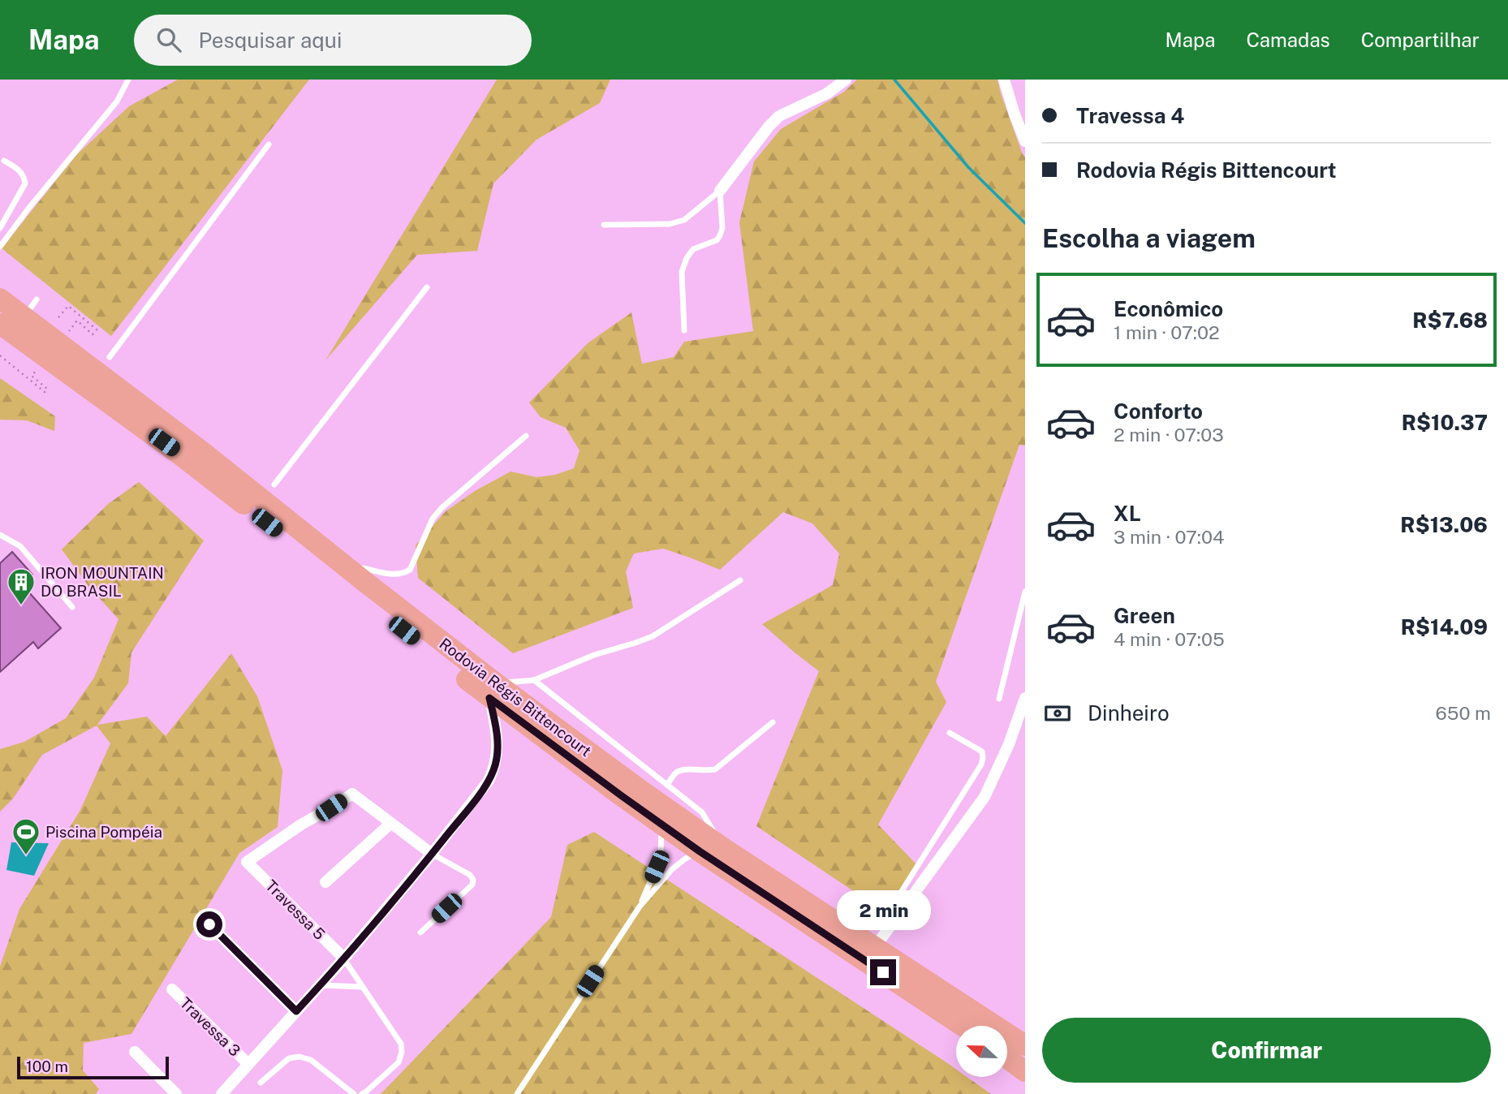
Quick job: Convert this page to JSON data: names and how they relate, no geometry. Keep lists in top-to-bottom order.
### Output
{
  "streets": {
    "highway": ["Rodovia Régis Bittencourt"],
    "street": ["Travessa 5", "Travessa 3"]
  },
  "places": {
    "building": ["IRON MOUNTAIN DO BRASIL"],
    "sports": ["Piscina Pompéia"]
  },
  "scale_bar": "100 m",
  "north": "left",
  "page": {
    "header": "Mapa",
    "search": "Pesquisar aqui",
    "nav": ["Mapa", "Camadas", "Compartilhar"],
    "banner": ["Travessa 4", "Rodovia Régis Bittencourt"],
    "heading": "Escolha a viagem",
    "list": [
      {
        "name": "Econômico",
        "note": "1 min · 07:02",
        "value": "R$7.68"
      },
      {
        "name": "Conforto",
        "note": "2 min · 07:03",
        "value": "R$10.37"
      },
      {
        "name": "XL",
        "note": "3 min · 07:04",
        "value": "R$13.06"
      },
      {
        "name": "Green",
        "note": "4 min · 07:05",
        "value": "R$14.09"
      }
    ],
    "pay": ["Dinheiro", "650 m"],
    "bubble": "2 min",
    "buttons": "Confirmar",
    "scale": "100 m"
  }
}
